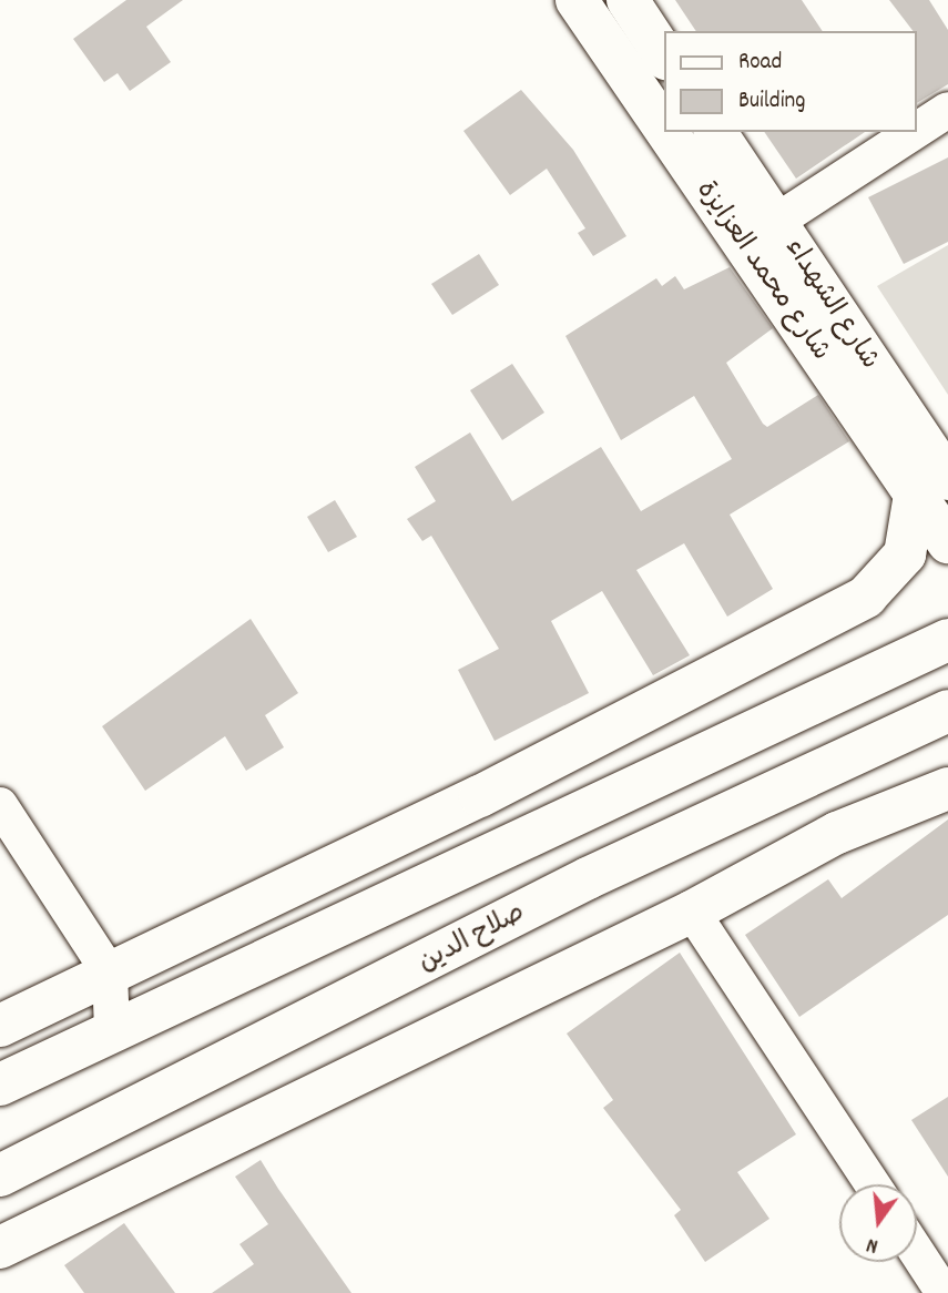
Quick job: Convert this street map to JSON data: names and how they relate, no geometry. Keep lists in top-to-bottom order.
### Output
{
  "streets": {
    "main road": ["شارع محمد العزايزة", "شارع الشهداء", "صلاح الدين"]
  },
  "crossings": [
    ["شارع محمد العزايزة", "شارع الشهداء"]
  ],
  "legend": ["Road", "Building"],
  "north": "bottom"
}
